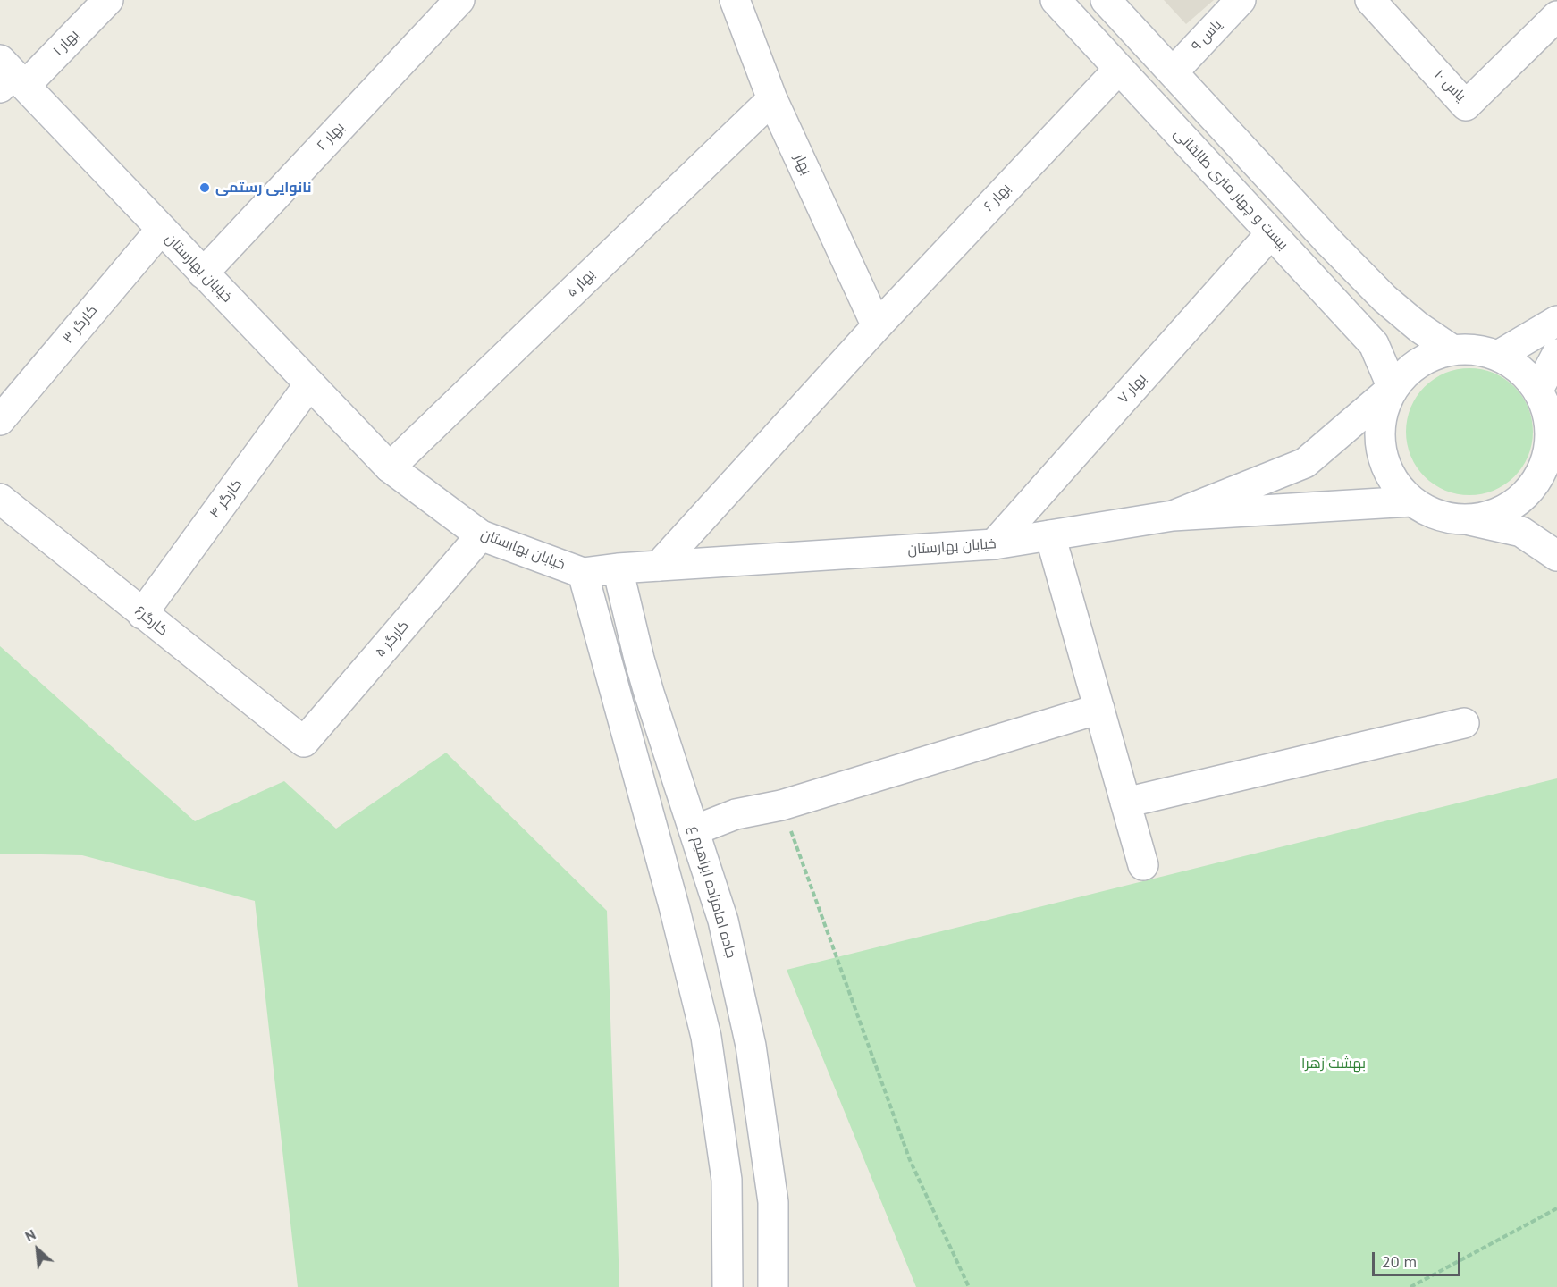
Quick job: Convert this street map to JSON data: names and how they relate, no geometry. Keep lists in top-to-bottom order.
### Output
{
  "streets": {
    "street": [
      "یاس ۹",
      "بهار ۱",
      "یاس ۱۰",
      "بهار ۲",
      "بهار",
      "بیست و چهار متری طالقانی",
      "بهار ۶",
      "خیابان بهارستان",
      "بهار ۵",
      "کارگر ۳",
      "بهار ۷",
      "کارگر ۴",
      "کارگر۶",
      "کارگر ۵",
      "جاده امامزاده ابراهیم ع"
    ]
  },
  "crossings": [
    ["بهار ۱", "خیابان بهارستان"],
    ["بهار ۲", "خیابان بهارستان"],
    ["بهار", "بهار ۶"],
    ["بهار", "بهار ۵"],
    ["بیست و چهار متری طالقانی", "بهار ۶"],
    ["بیست و چهار متری طالقانی", "بهار ۷"],
    ["بهار ۶", "خیابان بهارستان"],
    ["خیابان بهارستان", "بهار ۵"],
    ["خیابان بهارستان", "کارگر ۳"],
    ["خیابان بهارستان", "بهار ۷"],
    ["خیابان بهارستان", "کارگر ۴"],
    ["خیابان بهارستان", "کارگر ۵"],
    ["خیابان بهارستان", "جاده امامزاده ابراهیم ع"],
    ["کارگر ۴", "کارگر۶"],
    ["کارگر۶", "کارگر ۵"]
  ],
  "parks": ["بهشت زهرا"],
  "places": ["نانوایی رستمی"],
  "scale_bar": "20 m",
  "north": "top left"
}
